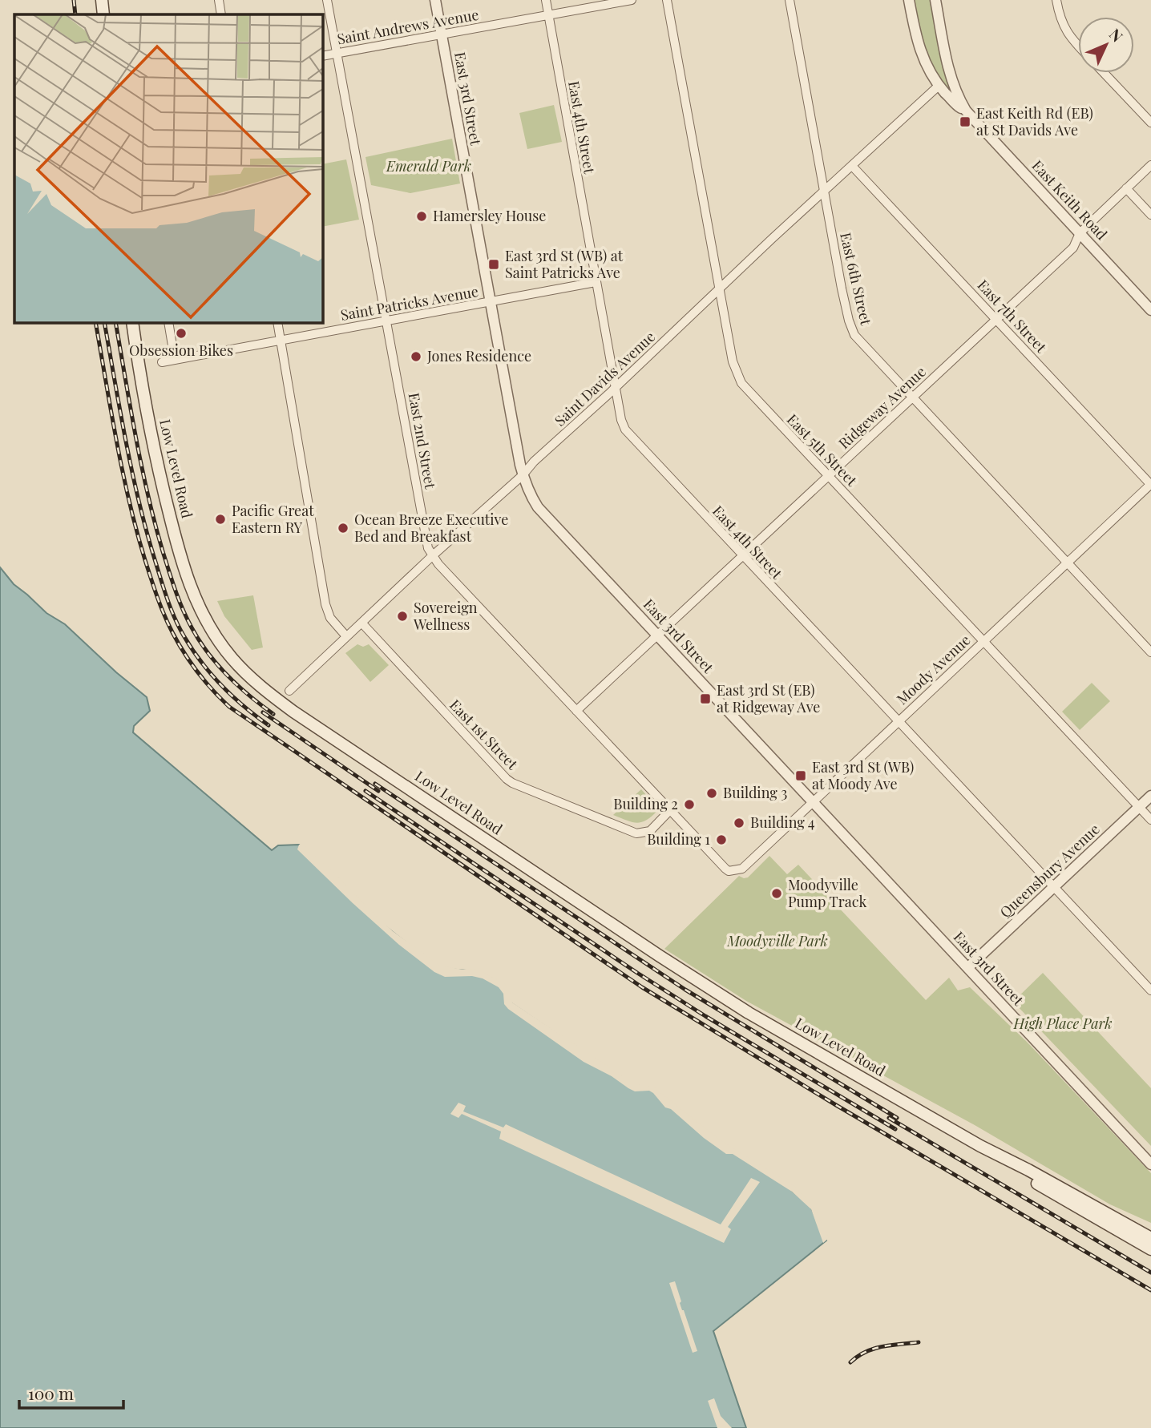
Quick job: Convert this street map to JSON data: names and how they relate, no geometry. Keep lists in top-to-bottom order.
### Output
{
  "streets": {
    "main road": ["Low Level Road"],
    "street": [
      "Saint Andrews Avenue",
      "East 3rd Street",
      "East 4th Street",
      "East Keith Road",
      "East 6th Street",
      "Saint Patricks Avenue",
      "East 7th Street",
      "Saint Davids Avenue",
      "Ridgeway Avenue",
      "East 2nd Street",
      "East 5th Street",
      "Moody Avenue",
      "East 1st Street",
      "Queensbury Avenue"
    ]
  },
  "crossings": [
    ["Saint Andrews Avenue", "East 3rd Street"],
    ["Saint Andrews Avenue", "East 4th Street"],
    ["Saint Andrews Avenue", "East 2nd Street"],
    ["East 3rd Street", "Saint Patricks Avenue"],
    ["East 3rd Street", "Saint Davids Avenue"],
    ["East 3rd Street", "Ridgeway Avenue"],
    ["East 3rd Street", "Moody Avenue"],
    ["East 3rd Street", "Queensbury Avenue"],
    ["East 4th Street", "Saint Patricks Avenue"],
    ["East 4th Street", "Saint Davids Avenue"],
    ["East 4th Street", "Ridgeway Avenue"],
    ["East 4th Street", "Moody Avenue"],
    ["East 4th Street", "Queensbury Avenue"],
    ["East Keith Road", "Saint Davids Avenue"],
    ["East Keith Road", "Ridgeway Avenue"],
    ["East 6th Street", "Saint Davids Avenue"],
    ["East 6th Street", "Ridgeway Avenue"],
    ["East 6th Street", "Moody Avenue"],
    ["Saint Patricks Avenue", "East 2nd Street"],
    ["East 7th Street", "Saint Davids Avenue"],
    ["East 7th Street", "Ridgeway Avenue"],
    ["East 7th Street", "Moody Avenue"],
    ["Saint Davids Avenue", "East 2nd Street"],
    ["Saint Davids Avenue", "East 5th Street"],
    ["Saint Davids Avenue", "East 1st Street"],
    ["Ridgeway Avenue", "East 2nd Street"],
    ["Ridgeway Avenue", "East 5th Street"],
    ["East 2nd Street", "Moody Avenue"],
    ["East 2nd Street", "East 1st Street"],
    ["East 5th Street", "Moody Avenue"],
    ["East 5th Street", "Queensbury Avenue"]
  ],
  "parks": ["Emerald Park", "Moodyville Park", "High Place Park"],
  "places": {
    "transit": [
      "East Keith Rd (EB) at St Davids Ave",
      "East 3rd St (WB) at Saint Patricks Ave",
      "East 3rd St (EB) at Ridgeway Ave",
      "East 3rd St (WB) at Moody Ave"
    ],
    "other": [
      "Hamersley House",
      "Obsession Bikes",
      "Jones Residence",
      "Pacific Great Eastern RY",
      "Ocean Breeze Executive Bed and Breakfast",
      "Sovereign Wellness",
      "Building 3",
      "Building 2",
      "Building 4",
      "Building 1",
      "Moodyville Pump Track"
    ]
  },
  "scale_bar": "100 m",
  "north": "top right"
}
